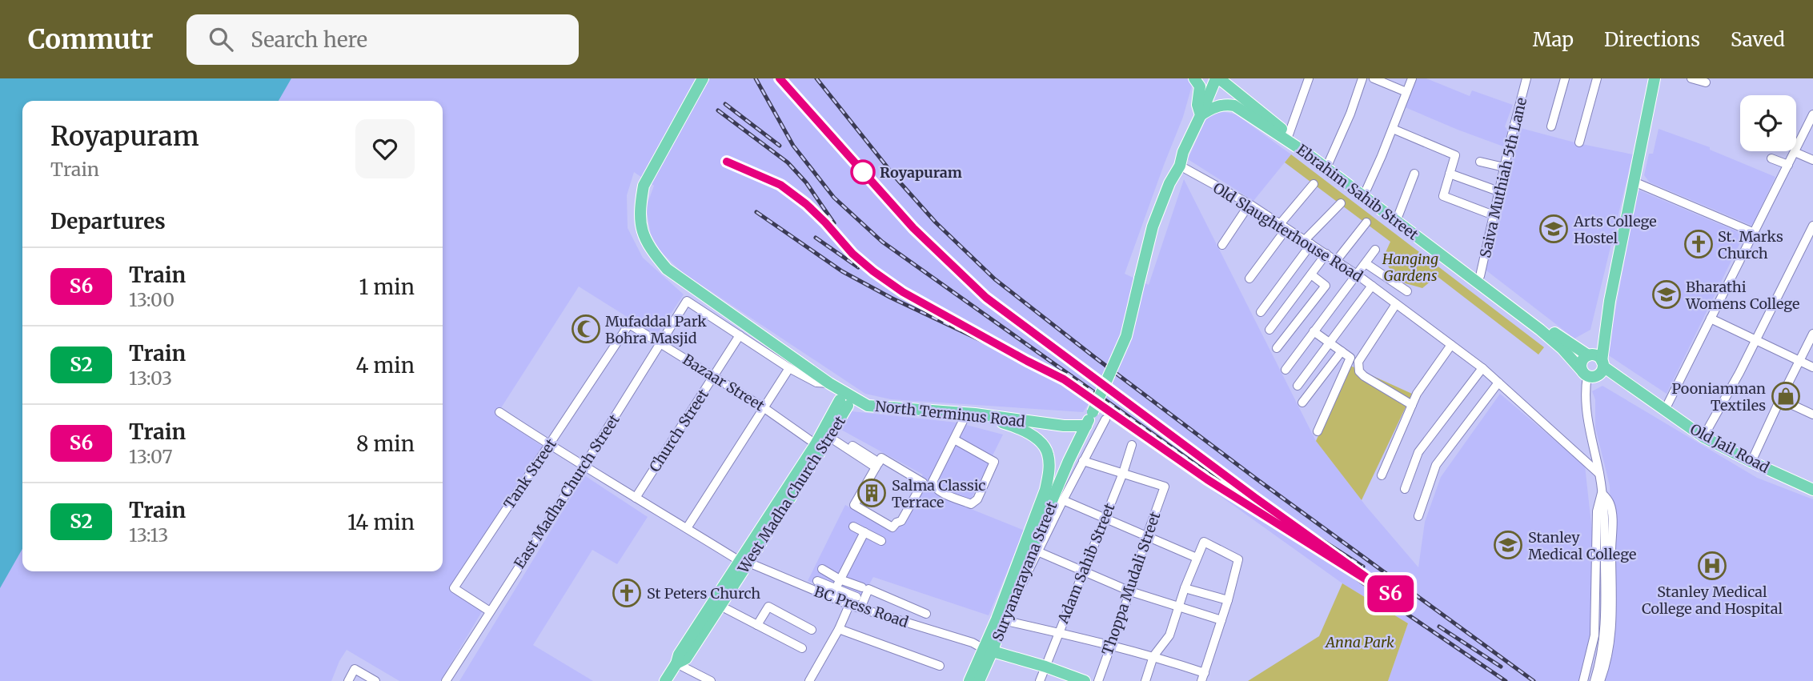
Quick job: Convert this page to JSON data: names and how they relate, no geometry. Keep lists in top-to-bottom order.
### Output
{
  "streets": {
    "main road": [
      "Ebrahim Sahib Street",
      "North Terminus Road",
      "Old Jail Road",
      "West Madha Church Street",
      "Suryanarayana Street"
    ],
    "street": [
      "Saiva Muthiah 5th Lane",
      "Old Slaughterhouse Road",
      "Bazaar Street",
      "Church Street",
      "Tank Street",
      "East Madha Church Street",
      "Adam Sahib Street",
      "Thoppa Mudali Street",
      "BC Press Road"
    ]
  },
  "crossings": [
    ["Saiva Muthiah 5th Lane", "Ebrahim Sahib Street"],
    ["Ebrahim Sahib Street", "Old Jail Road"],
    ["Ebrahim Sahib Street", "Suryanarayana Street"],
    ["Old Slaughterhouse Road", "Suryanarayana Street"],
    ["Bazaar Street", "Church Street"],
    ["Bazaar Street", "Tank Street"],
    ["Bazaar Street", "East Madha Church Street"],
    ["Bazaar Street", "West Madha Church Street"],
    ["North Terminus Road", "Suryanarayana Street"],
    ["Church Street", "East Madha Church Street"],
    ["Church Street", "BC Press Road"],
    ["Tank Street", "East Madha Church Street"],
    ["Tank Street", "BC Press Road"],
    ["East Madha Church Street", "BC Press Road"],
    ["West Madha Church Street", "BC Press Road"],
    ["Adam Sahib Street", "Thoppa Mudali Street"],
    ["Suryanarayana Street", "BC Press Road"]
  ],
  "parks": ["Hanging Gardens", "Anna Park"],
  "places": {
    "other": ["Royapuram"],
    "school or university": ["Arts College Hostel", "Bharathi Womens College", "Stanley Medical College"],
    "church": ["St. Marks Church", "St Peters Church"],
    "mosque": ["Mufaddal Park Bohra Masjid"],
    "shop": ["Pooniamman Textiles"],
    "building": ["Salma Classic Terrace"],
    "hospital": ["Stanley Medical College and Hospital"]
  },
  "page": {
    "header": "Commutr",
    "search": "Search here",
    "nav": ["Map", "Directions", "Saved"],
    "on_map": "S6",
    "heading": [
      ["Royapuram", "Train"],
      "Departures"
    ],
    "list": [
      {
        "mark": "S6",
        "name": "Train",
        "note": "13:00",
        "value": "1 min"
      },
      {
        "mark": "S2",
        "name": "Train",
        "note": "13:03",
        "value": "4 min"
      },
      {
        "mark": "S6",
        "name": "Train",
        "note": "13:07",
        "value": "8 min"
      },
      {
        "mark": "S2",
        "name": "Train",
        "note": "13:13",
        "value": "14 min"
      }
    ]
  }
}
